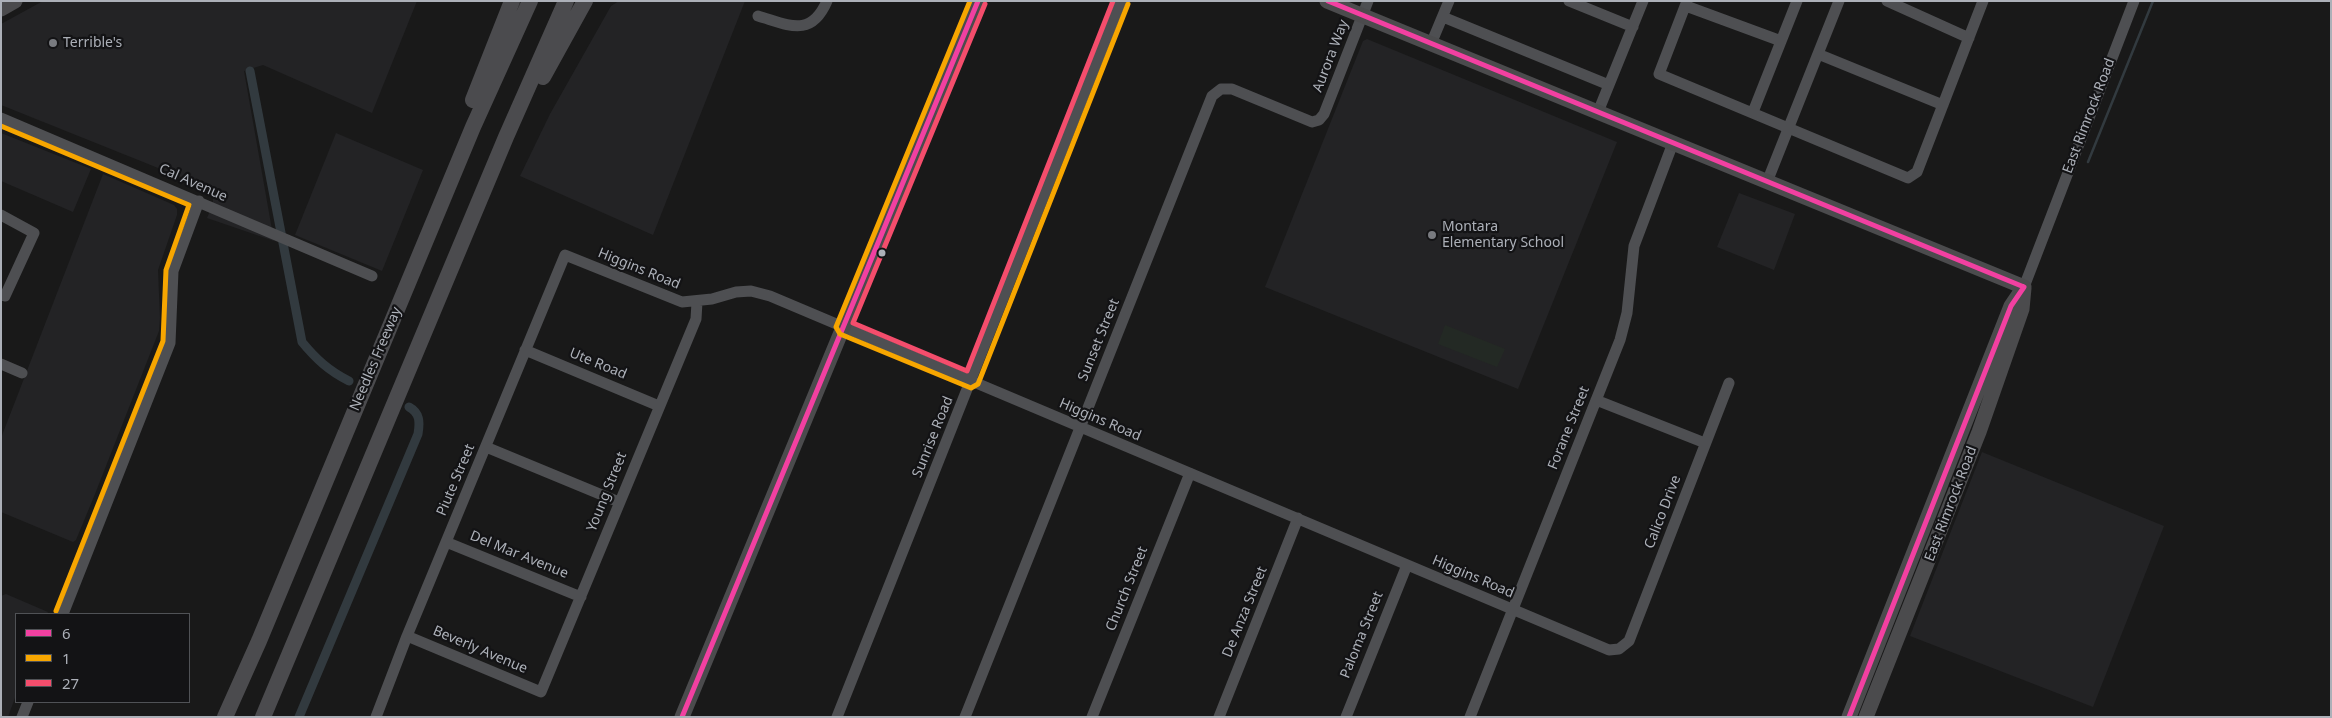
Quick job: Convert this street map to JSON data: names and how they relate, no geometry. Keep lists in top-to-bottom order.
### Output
{
  "streets": {
    "highway": ["Needles Freeway"],
    "main road": ["East Rimrock Road"],
    "street": [
      "Aurora Way",
      "Cal Avenue",
      "Higgins Road",
      "Sunset Street",
      "Ute Road",
      "Forane Street",
      "Sunrise Road",
      "Piute Street",
      "Young Street",
      "Calico Drive",
      "Del Mar Avenue",
      "Church Street",
      "De Anza Street",
      "Paloma Street",
      "Beverly Avenue"
    ]
  },
  "crossings": [
    ["Aurora Way", "Sunset Street"],
    ["Higgins Road", "Sunset Street"],
    ["Higgins Road", "Forane Street"],
    ["Higgins Road", "Sunrise Road"],
    ["Higgins Road", "Piute Street"],
    ["Higgins Road", "Young Street"],
    ["Higgins Road", "Calico Drive"],
    ["Higgins Road", "Church Street"],
    ["Higgins Road", "De Anza Street"],
    ["Higgins Road", "Paloma Street"],
    ["Ute Road", "Piute Street"],
    ["Ute Road", "Young Street"],
    ["Piute Street", "Del Mar Avenue"],
    ["Piute Street", "Beverly Avenue"],
    ["Young Street", "Del Mar Avenue"],
    ["Young Street", "Beverly Avenue"]
  ],
  "places": ["Terrible's", "Montara Elementary School"],
  "lines": ["transit line 6", "transit line 1", "transit line 27"],
  "legend": ["6", "1", "27"]
}
